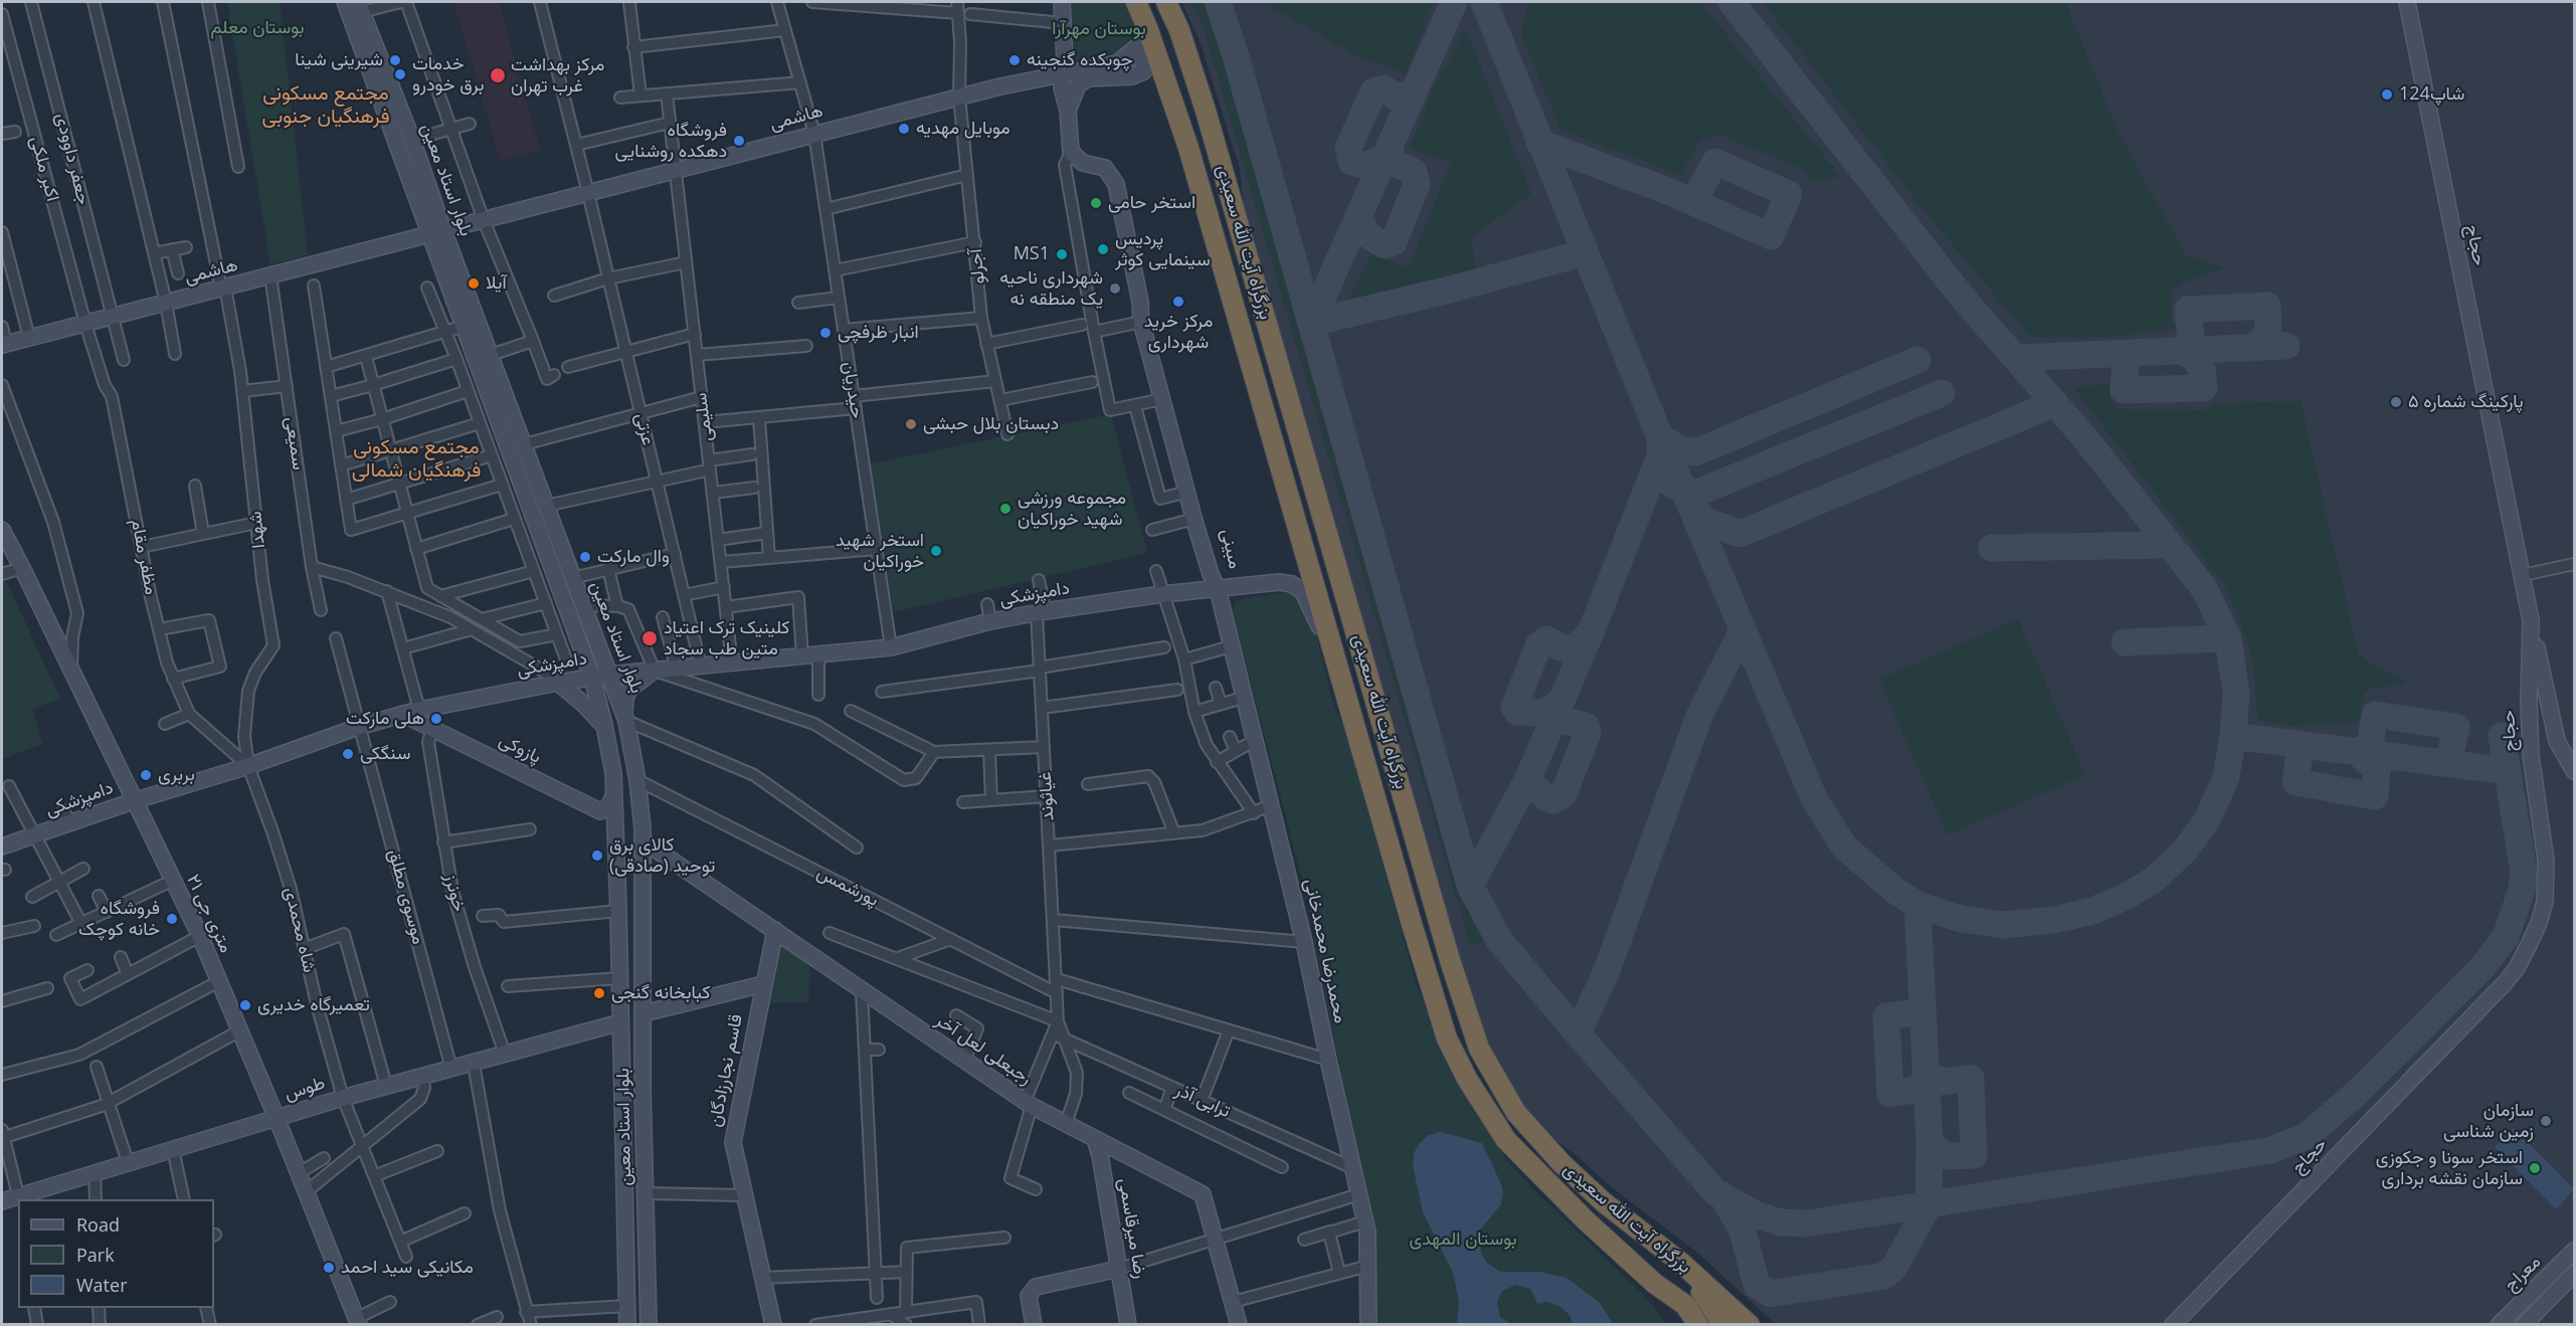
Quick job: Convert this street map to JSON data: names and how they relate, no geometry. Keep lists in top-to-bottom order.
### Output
{
  "streets": {
    "highway": ["بزرگراه آیت الله سعیدی"],
    "main road": [
      "هاشمی",
      "بلوار استاد معین",
      "حجاج",
      "مبینی",
      "دامپزشکی",
      "پازوکی",
      "۲۱ متری جی",
      "محمدرضا محمدخانی",
      "رجبعلی لعل آخر",
      "قاسم نجارزادگان",
      "طوس",
      "رضا میرقاسمی",
      "معراج"
    ],
    "street": [
      "جعفر داوودی",
      "اکبر ملکی",
      "آجرلو",
      "حیدریان",
      "سلیمی",
      "عزتی",
      "سمیعی",
      "شهدا",
      "مظفر مقام",
      "غیاثوند",
      "پورشمس",
      "خونرز",
      "موسوی مطلق",
      "شاه محمدی",
      "ترابی آذر"
    ]
  },
  "crossings": [
    ["هاشمی", "جعفر داوودی"],
    ["هاشمی", "اکبر ملکی"],
    ["هاشمی", "بلوار استاد معین"],
    ["هاشمی", "آجرلو"],
    ["هاشمی", "حیدریان"],
    ["هاشمی", "سلیمی"],
    ["هاشمی", "عزتی"],
    ["هاشمی", "سمیعی"],
    ["هاشمی", "شهدا"],
    ["هاشمی", "مظفر مقام"],
    ["اکبر ملکی", "مظفر مقام"],
    ["بلوار استاد معین", "دامپزشکی"],
    ["بلوار استاد معین", "پازوکی"],
    ["بلوار استاد معین", "پورشمس"],
    ["بلوار استاد معین", "رجبعلی لعل آخر"],
    ["بلوار استاد معین", "طوس"],
    ["بزرگراه آیت الله سعیدی", "دامپزشکی"],
    ["حیدریان", "دامپزشکی"],
    ["سلیمی", "دامپزشکی"],
    ["عزتی", "دامپزشکی"],
    ["شهدا", "مظفر مقام"],
    ["شهدا", "دامپزشکی"],
    ["شهدا", "شاه محمدی"],
    ["مبینی", "دامپزشکی"],
    ["مبینی", "محمدرضا محمدخانی"],
    ["مظفر مقام", "دامپزشکی"],
    ["مظفر مقام", "شاه محمدی"],
    ["دامپزشکی", "پازوکی"],
    ["دامپزشکی", "غیاثوند"],
    ["دامپزشکی", "موسوی مطلق"],
    ["دامپزشکی", "۲۱ متری جی"],
    ["دامپزشکی", "شاه محمدی"],
    ["دامپزشکی", "محمدرضا محمدخانی"],
    ["پازوکی", "خونرز"],
    ["غیاثوند", "پورشمس"],
    ["غیاثوند", "رجبعلی لعل آخر"],
    ["غیاثوند", "ترابی آذر"],
    ["خونرز", "طوس"],
    ["موسوی مطلق", "طوس"],
    ["۲۱ متری جی", "طوس"],
    ["شاه محمدی", "طوس"],
    ["محمدرضا محمدخانی", "ترابی آذر"],
    ["رجبعلی لعل آخر", "قاسم نجارزادگان"],
    ["رجبعلی لعل آخر", "رضا میرقاسمی"]
  ],
  "districts": ["مجتمع مسکونی فرهنگیان جنوبی", "مجتمع مسکونی فرهنگیان شمالی"],
  "parks": ["بوستان معلم", "بوستان مهرآرا", "بوستان المهدی"],
  "places": [
    "شیرینی شینا",
    "چوبکده گنجینه",
    "خدمات برق خودرو",
    "مرکز بهداشت غرب تهران",
    "124شاپ",
    "موبایل مهدیه",
    "فروشگاه دهکده روشنایی",
    "استخر حامی",
    "پردیس سینمایی کوثر",
    "MS1",
    "آیلا",
    "شهرداری ناحیه یک منطقه نه",
    "مرکز خرید شهرداری",
    "انبار ظرفچی",
    "پارکینگ شماره ۵",
    "دبستان بلال حبشی",
    "مجموعه ورزشی شهید خوراکیان",
    "استخر شهید خوراکیان",
    "وال مارکت",
    "کلینیک ترک اعتیاد متین طب سجاد",
    "هلی مارکت",
    "سنگکی",
    "بربری",
    "کالای برق توحید (صادقی)",
    "فروشگاه خانه کوچک",
    "کبابخانه گنجی",
    "تعمیرگاه خدیری",
    "سازمان زمین شناسی",
    "استخر سونا و جکوزی سازمان نقشه برداری",
    "مکانیکی سید احمد"
  ],
  "legend": ["Road", "Park", "Water"]
}
